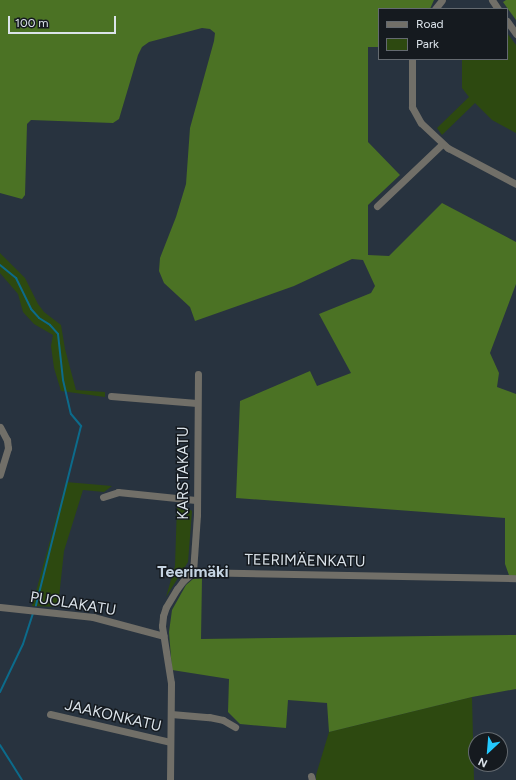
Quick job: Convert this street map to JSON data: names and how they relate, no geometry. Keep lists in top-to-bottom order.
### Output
{
  "streets": {
    "street": [
      "KARSTAKATU",
      "TEERIMÄENKATU",
      "PUOLAKATU",
      "JAAKONKATU"
    ]
  },
  "crossings": [
    ["KARSTAKATU", "TEERIMÄENKATU"]
  ],
  "districts": ["Teerimäki"],
  "legend": ["Road", "Park"],
  "scale_bar": "100 m",
  "north": "bottom left"
}
